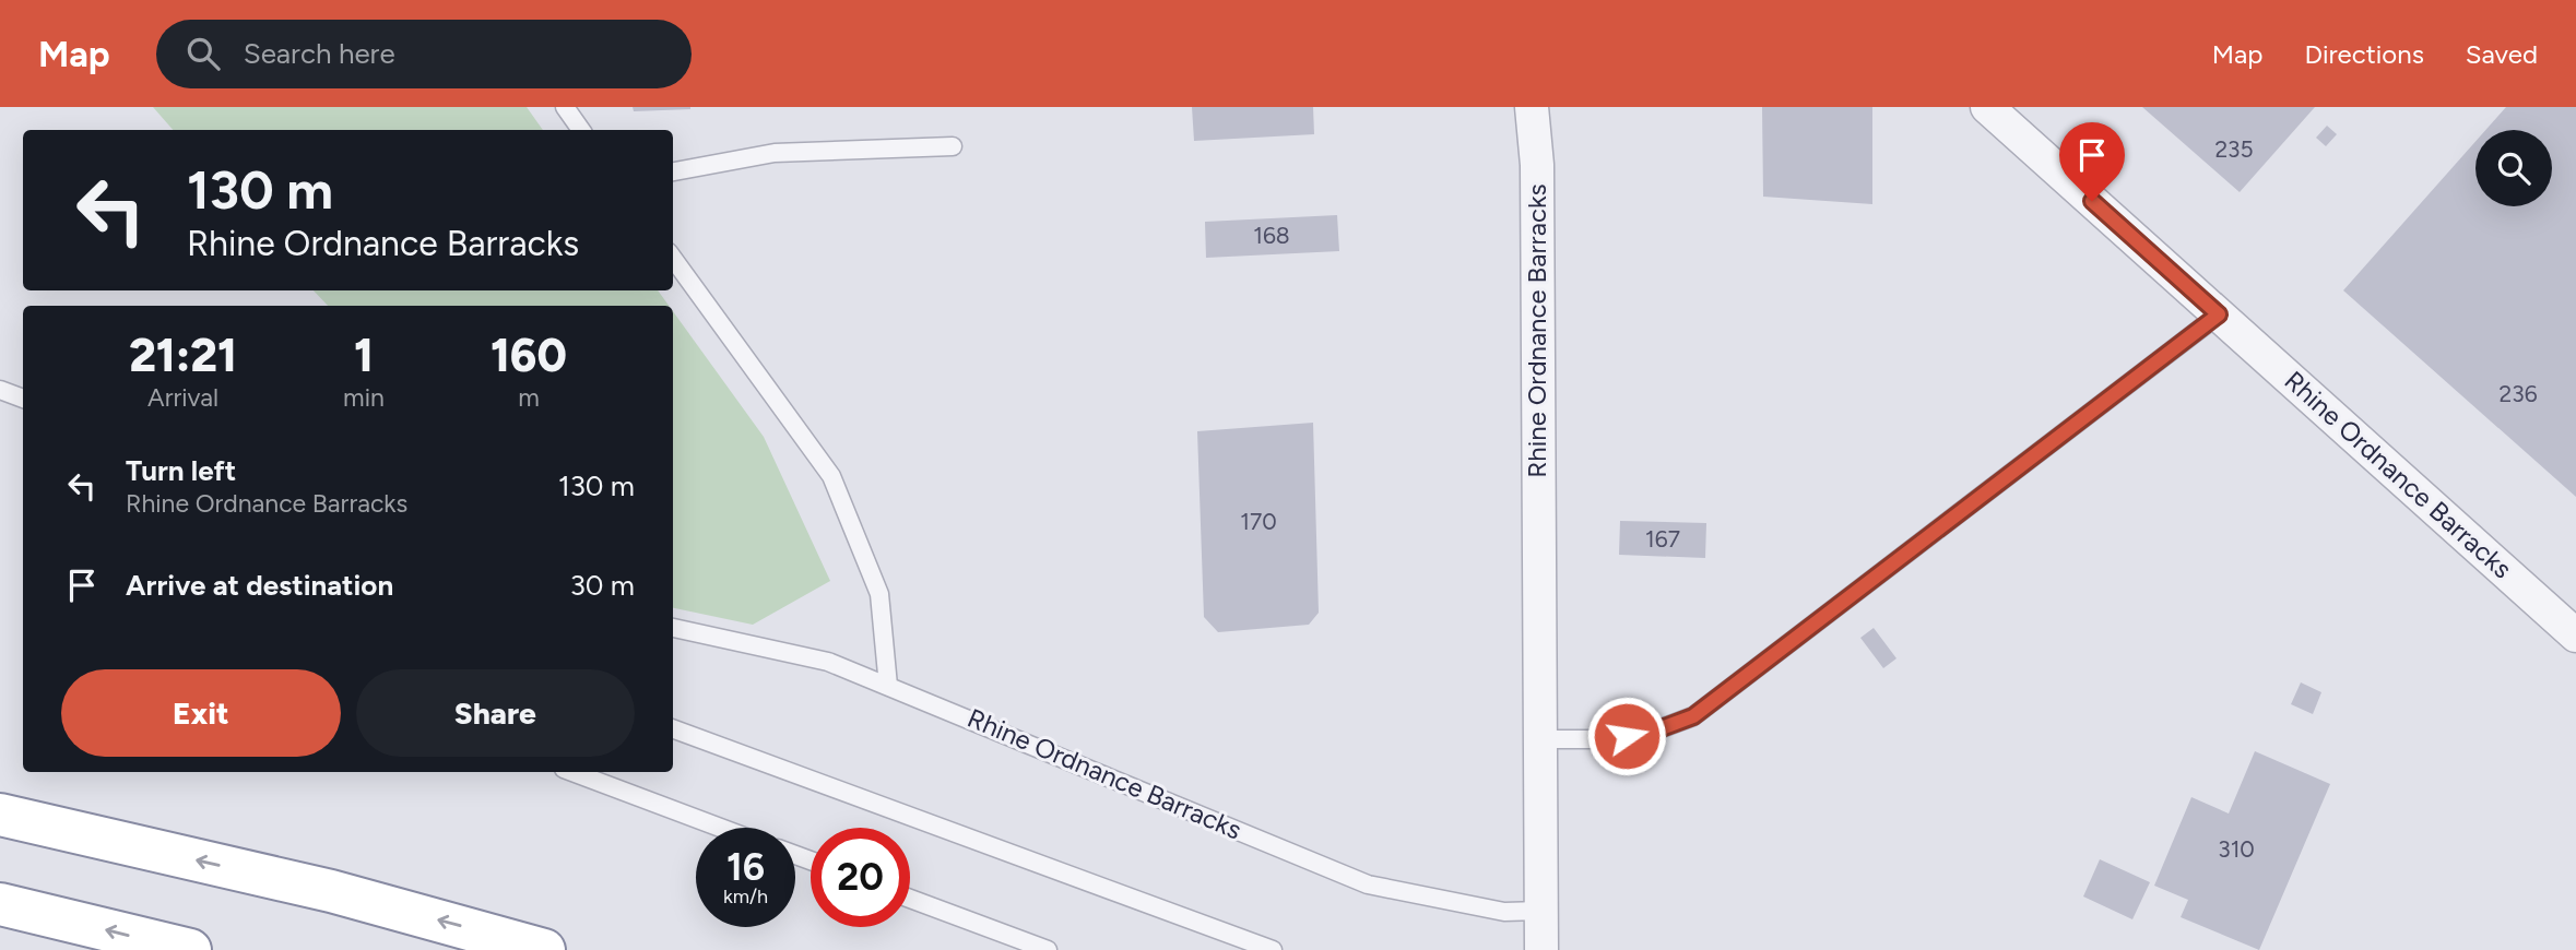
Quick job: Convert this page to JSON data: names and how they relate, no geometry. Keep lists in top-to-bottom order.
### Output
{
  "streets": {
    "street": ["Rhine Ordnance Barracks"]
  },
  "house_numbers": [
    "235",
    "168",
    "236",
    "170",
    "167",
    "310"
  ],
  "page": {
    "header": "Map",
    "search": "Search here",
    "nav": ["Map", "Directions", "Saved"],
    "turn": ["130 m", "Rhine Ordnance Barracks"],
    "eta": [
      "21:21",
      "Arrival",
      "1",
      "min",
      "160",
      "m"
    ],
    "list": [
      {
        "name": "Turn left",
        "note": "Rhine Ordnance Barracks",
        "value": "130 m"
      },
      {
        "name": "Arrive at destination",
        "value": "30 m"
      }
    ],
    "buttons": ["Exit", "Share"],
    "speed": "16 km/h",
    "limit": "20"
  }
}
